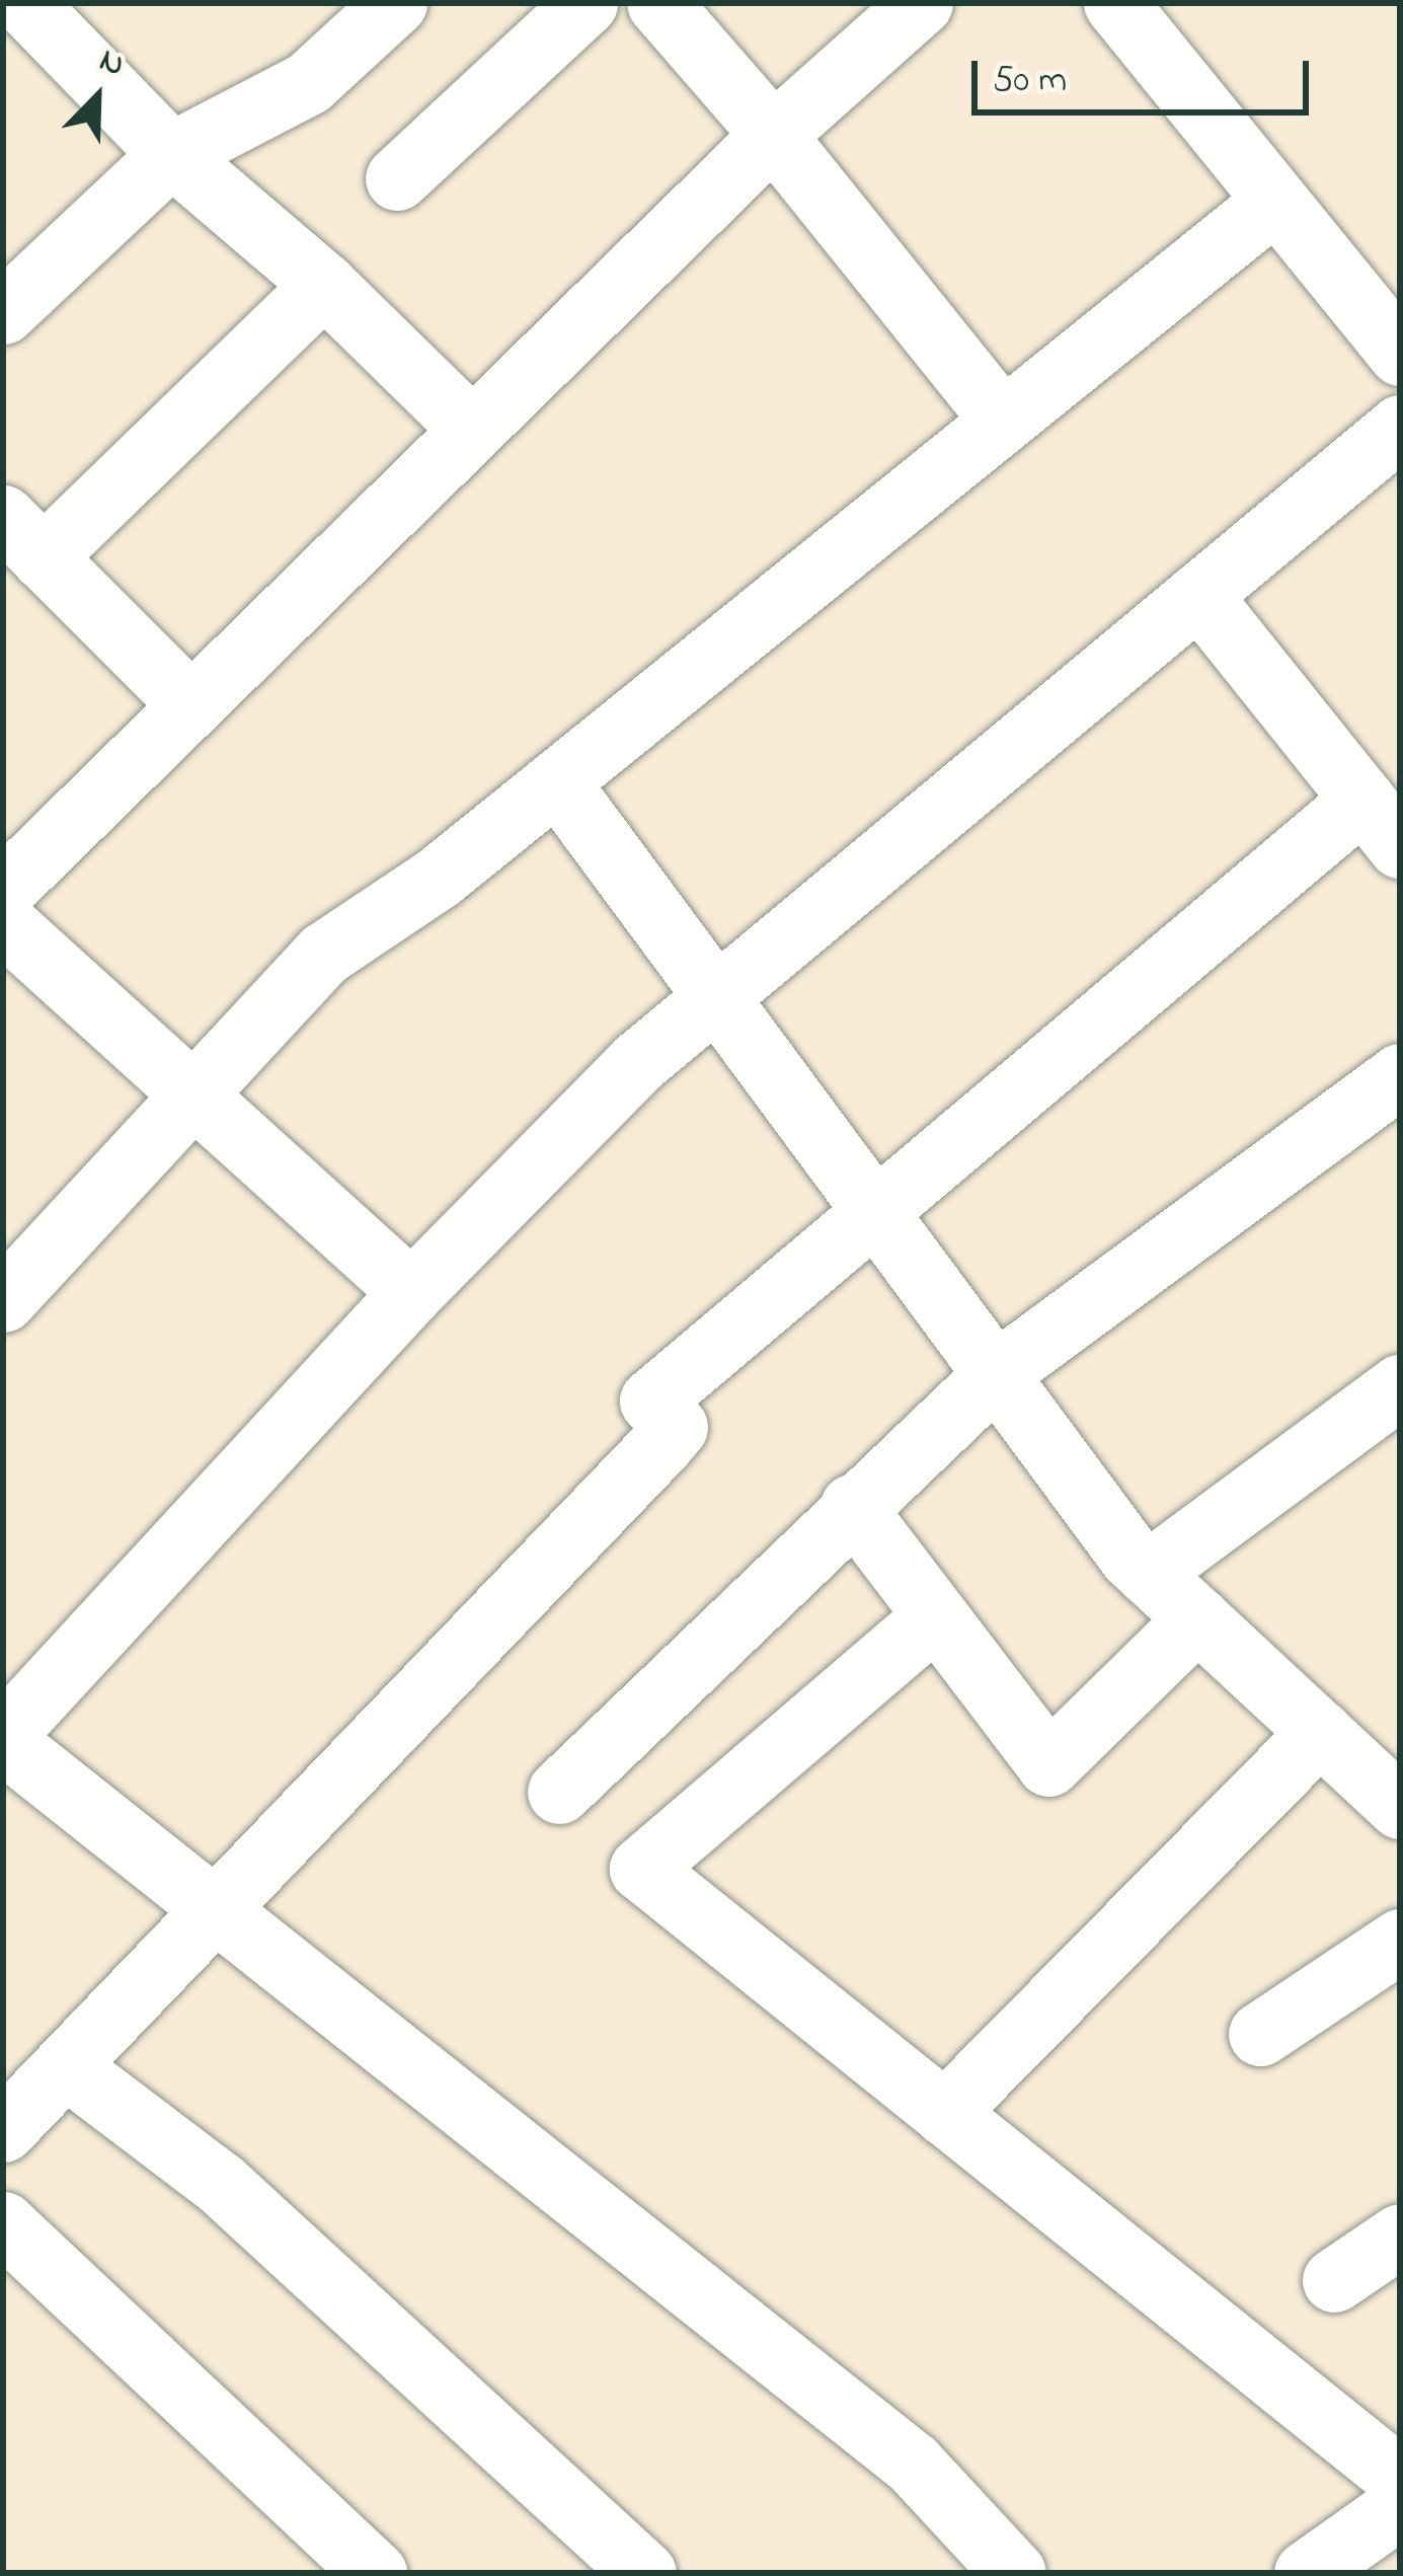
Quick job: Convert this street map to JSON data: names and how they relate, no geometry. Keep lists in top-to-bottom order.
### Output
{
  "scale_bar": "50 m",
  "north": "top right"
}
